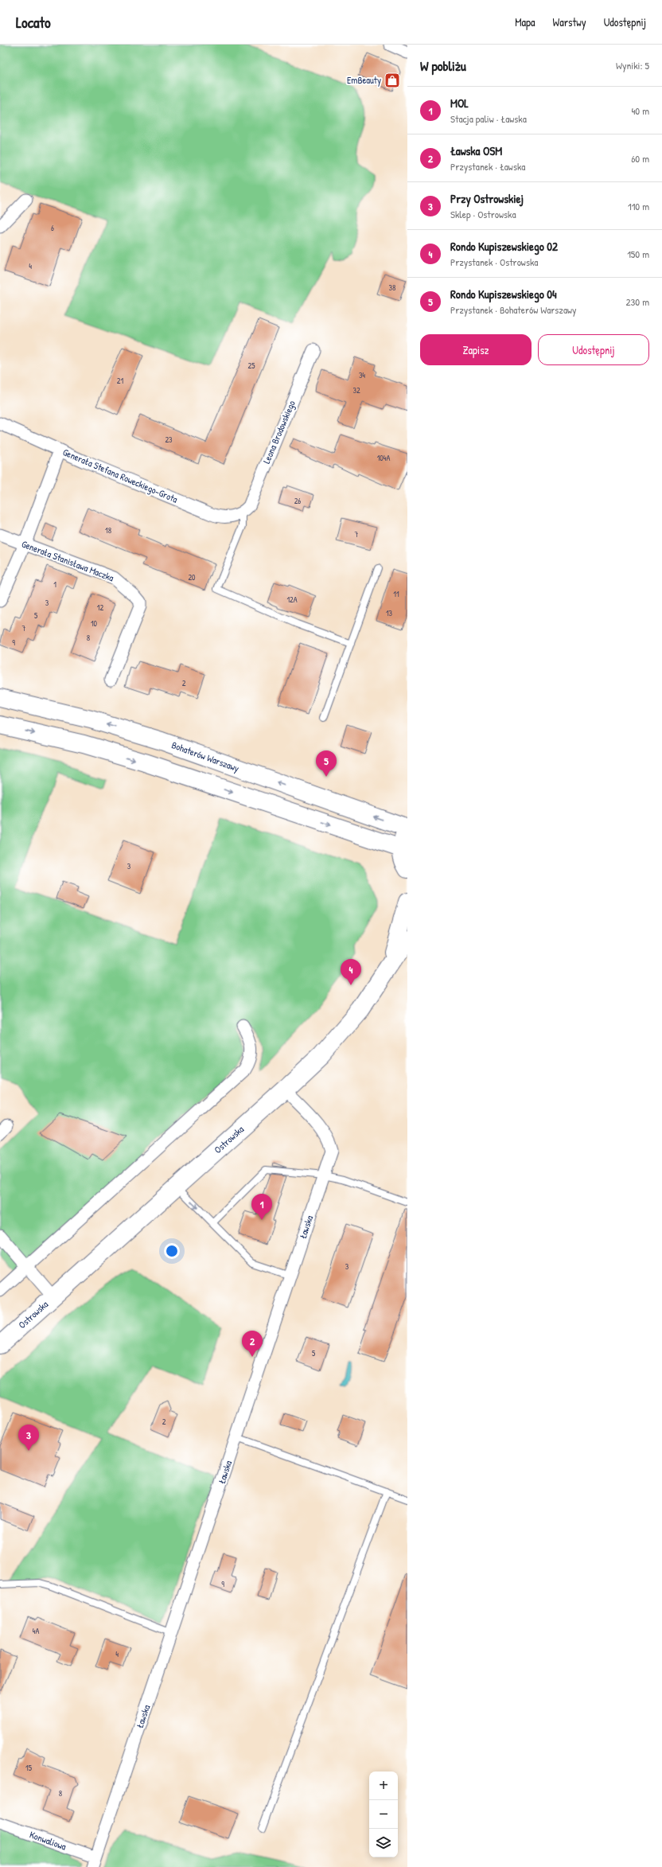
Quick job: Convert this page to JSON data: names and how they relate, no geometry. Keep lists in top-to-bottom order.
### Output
{
  "streets": {
    "main road": ["Bohaterów Warszawy", "Ostrowska"],
    "street": [
      "Leona Brodowskiego",
      "Generała Stefana Roweckiego-Grota",
      "Generała Stanisława Maczka",
      "Ławska",
      "Konwaliowa"
    ]
  },
  "crossings": [
    ["Leona Brodowskiego", "Generała Stefana Roweckiego-Grota"],
    ["Ostrowska", "Ławska"],
    ["Ławska", "Konwaliowa"]
  ],
  "places": {
    "shop": ["EmBeauty"]
  },
  "house_numbers": [
    "6",
    "4",
    "38",
    "25",
    "34",
    "21",
    "32",
    "23",
    "104A",
    "26",
    "18",
    "7",
    "20",
    "1",
    "11",
    "12A",
    "3",
    "12",
    "13",
    "5",
    "10",
    "7",
    "8",
    "9",
    "2",
    "3",
    "3",
    "5",
    "2",
    "9",
    "4A",
    "4",
    "15",
    "8"
  ],
  "page": {
    "header": "Locato",
    "nav": ["Mapa", "Warstwy", "Udostępnij"],
    "heading": ["W pobliżu", "Wyniki: 5"],
    "list": [
      {
        "mark": "1",
        "name": "MOL",
        "note": "Stacja paliw · Ławska",
        "value": "40 m"
      },
      {
        "mark": "2",
        "name": "Ławska OSM",
        "note": "Przystanek · Ławska",
        "value": "60 m"
      },
      {
        "mark": "3",
        "name": "Przy Ostrowskiej",
        "note": "Sklep · Ostrowska",
        "value": "110 m"
      },
      {
        "mark": "4",
        "name": "Rondo Kupiszewskiego 02",
        "note": "Przystanek · Ostrowska",
        "value": "150 m"
      },
      {
        "mark": "5",
        "name": "Rondo Kupiszewskiego 04",
        "note": "Przystanek · Bohaterów Warszawy",
        "value": "230 m"
      }
    ],
    "buttons": ["Zapisz", "Udostępnij"],
    "pins": [
      "5",
      "4",
      "1",
      "2",
      "3"
    ],
    "map_buttons": ["+", "−"]
  }
}
